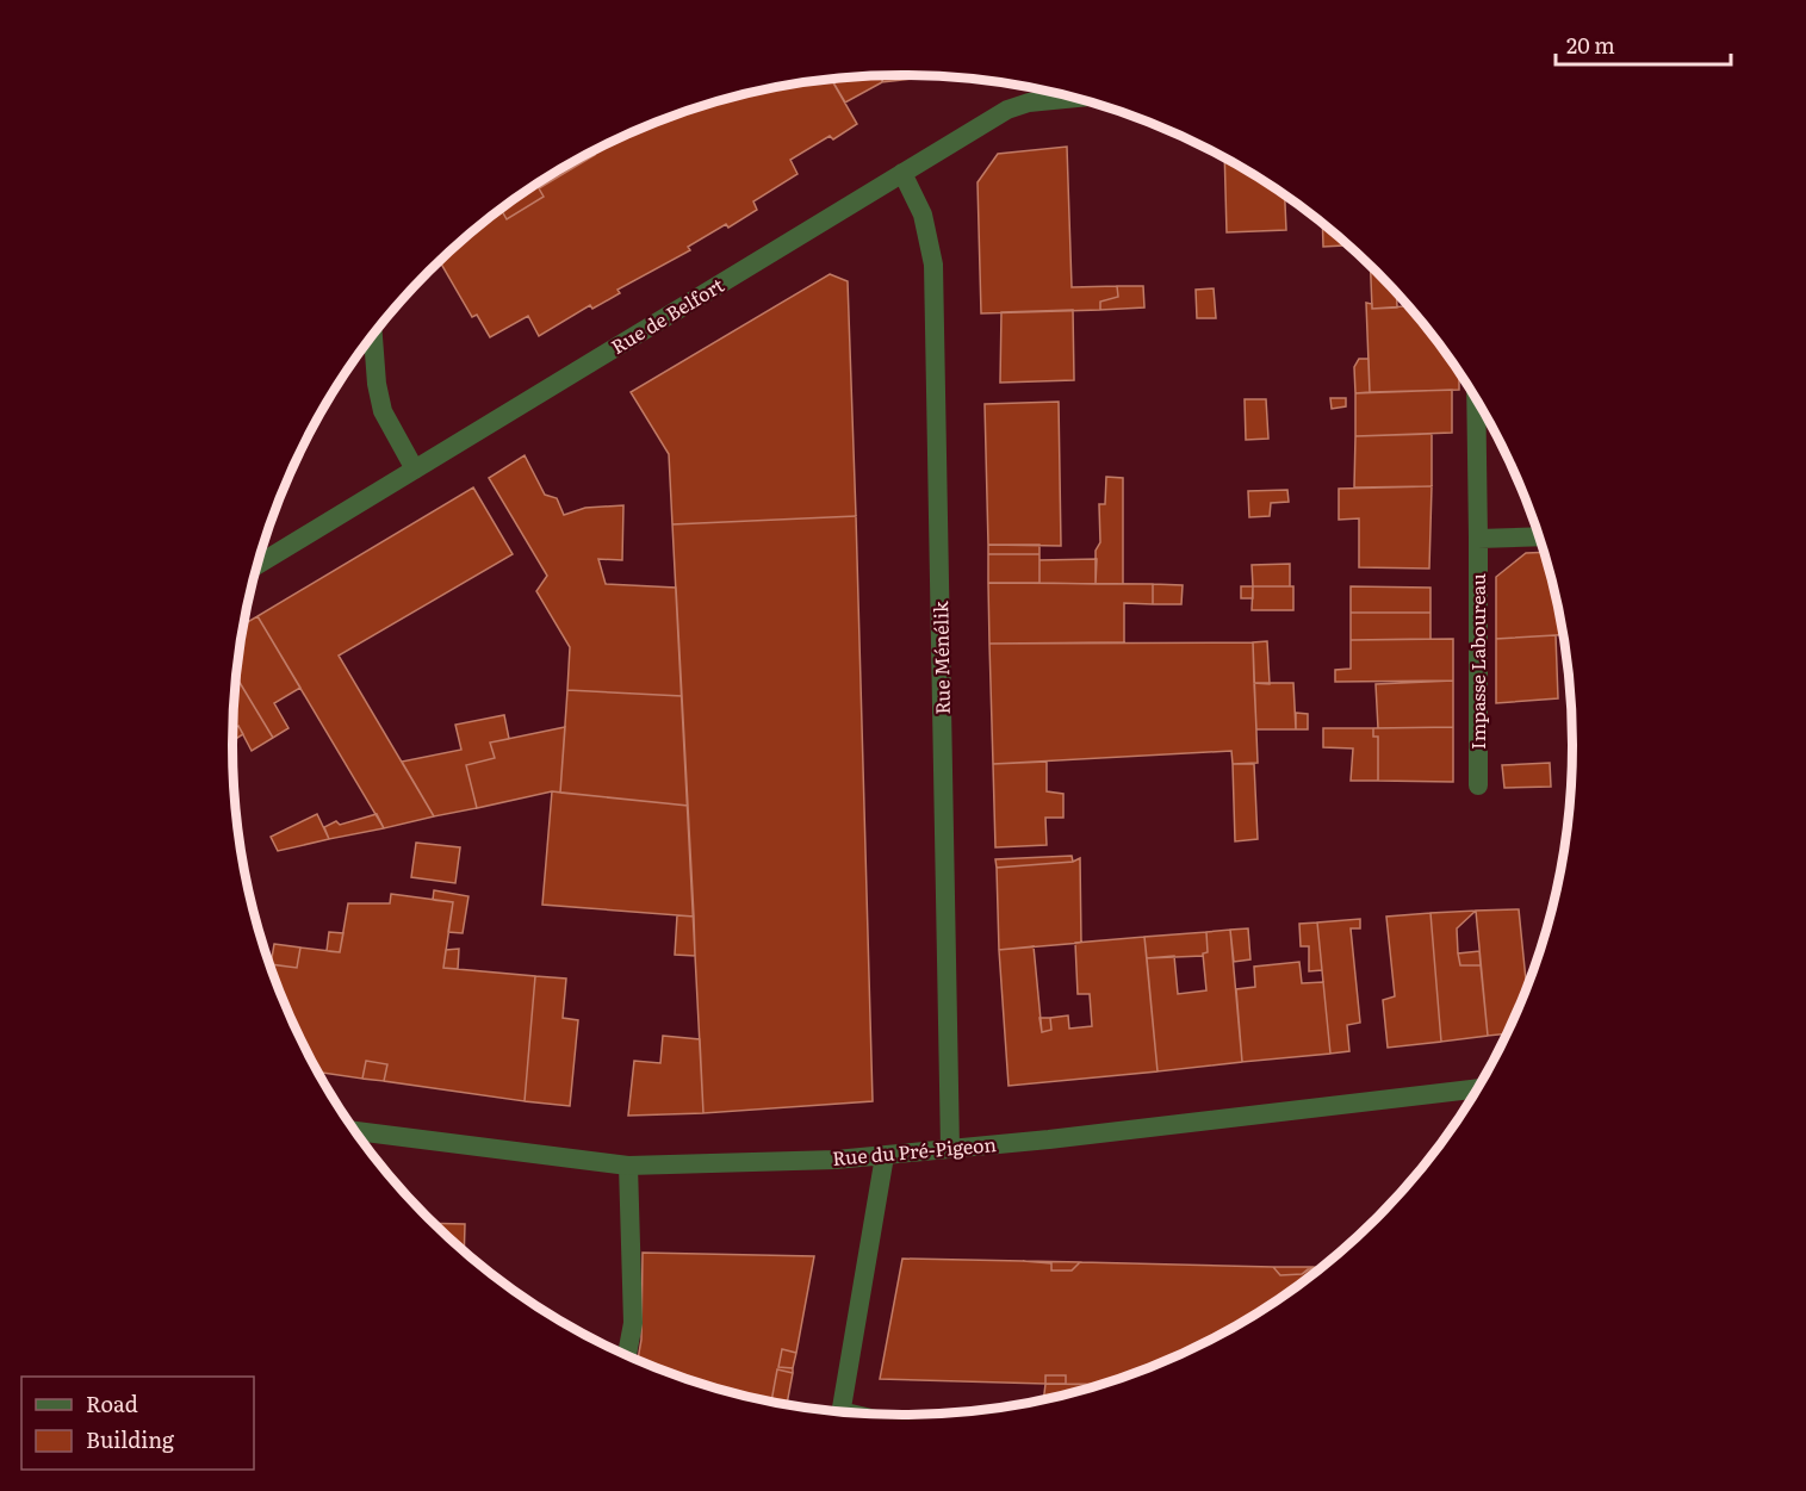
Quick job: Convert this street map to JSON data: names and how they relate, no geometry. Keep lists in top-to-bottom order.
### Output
{
  "streets": {
    "street": [
      "Rue de Belfort",
      "Rue Ménélik",
      "Impasse Laboureau",
      "Rue du Pré-Pigeon"
    ]
  },
  "crossings": [
    ["Rue de Belfort", "Rue Ménélik"],
    ["Rue Ménélik", "Rue du Pré-Pigeon"]
  ],
  "legend": ["Road", "Building"],
  "scale_bar": "20 m"
}
